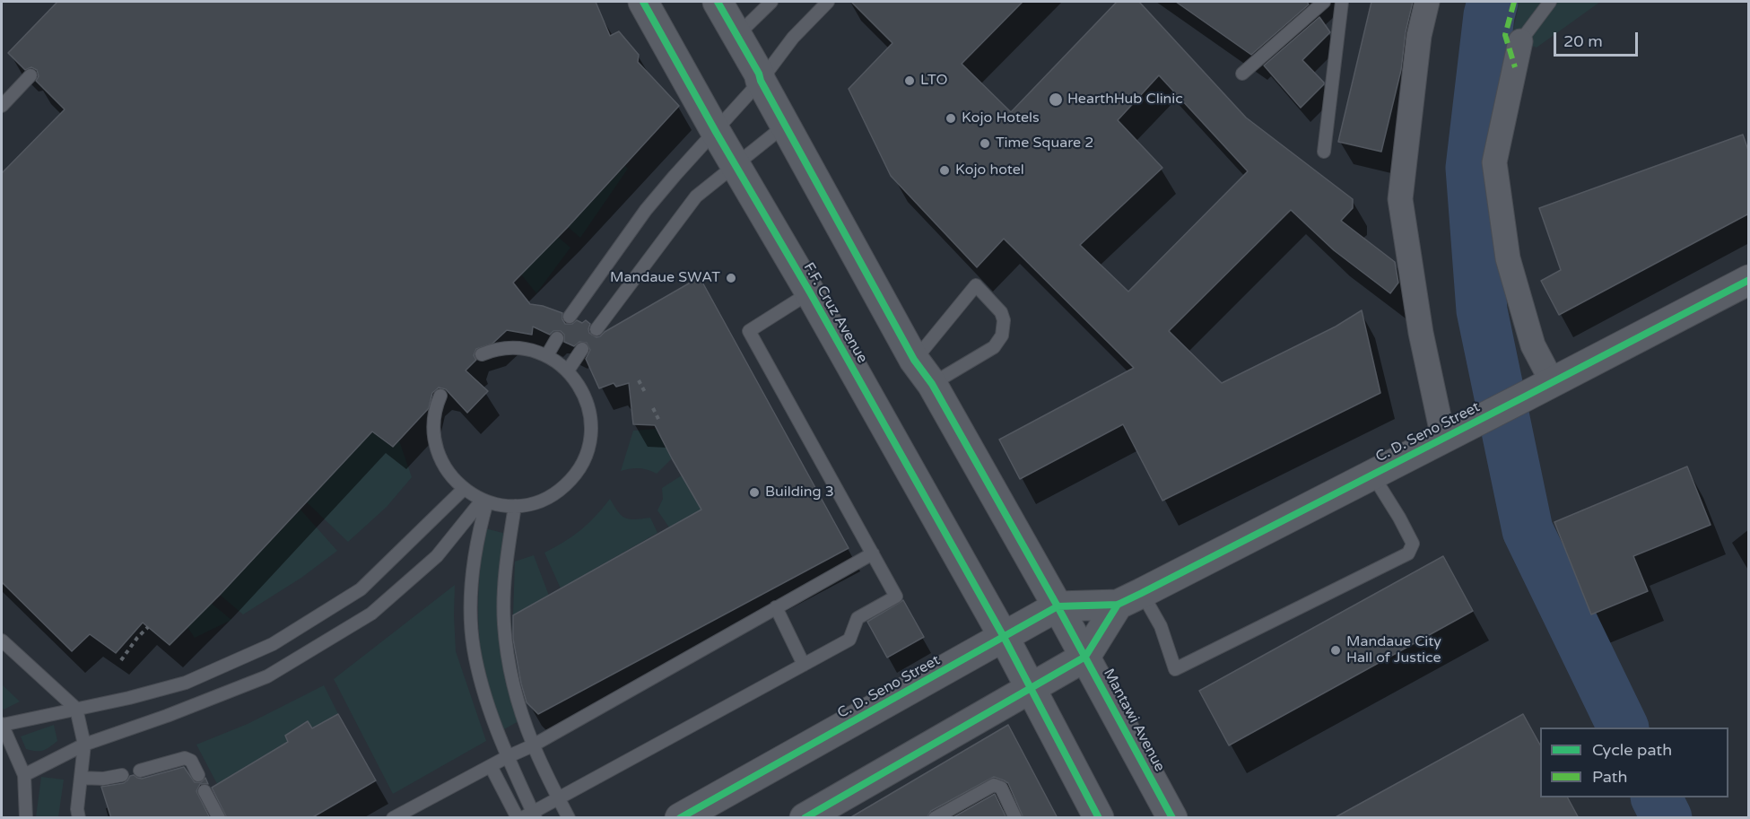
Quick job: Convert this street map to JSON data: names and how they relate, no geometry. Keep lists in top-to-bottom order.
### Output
{
  "streets": {
    "street": ["F.F. Cruz Avenue", "C. D. Seno Street", "Mantawi Avenue"]
  },
  "crossings": [
    ["F.F. Cruz Avenue", "C. D. Seno Street"],
    ["C. D. Seno Street", "Mantawi Avenue"]
  ],
  "places": [
    "LTO",
    "HearthHub Clinic",
    "Kojo Hotels",
    "Time Square 2",
    "Kojo hotel",
    "Mandaue SWAT",
    "Building 3",
    "Mandaue City Hall of Justice"
  ],
  "legend": ["Cycle path", "Path"],
  "scale_bar": "20 m"
}
